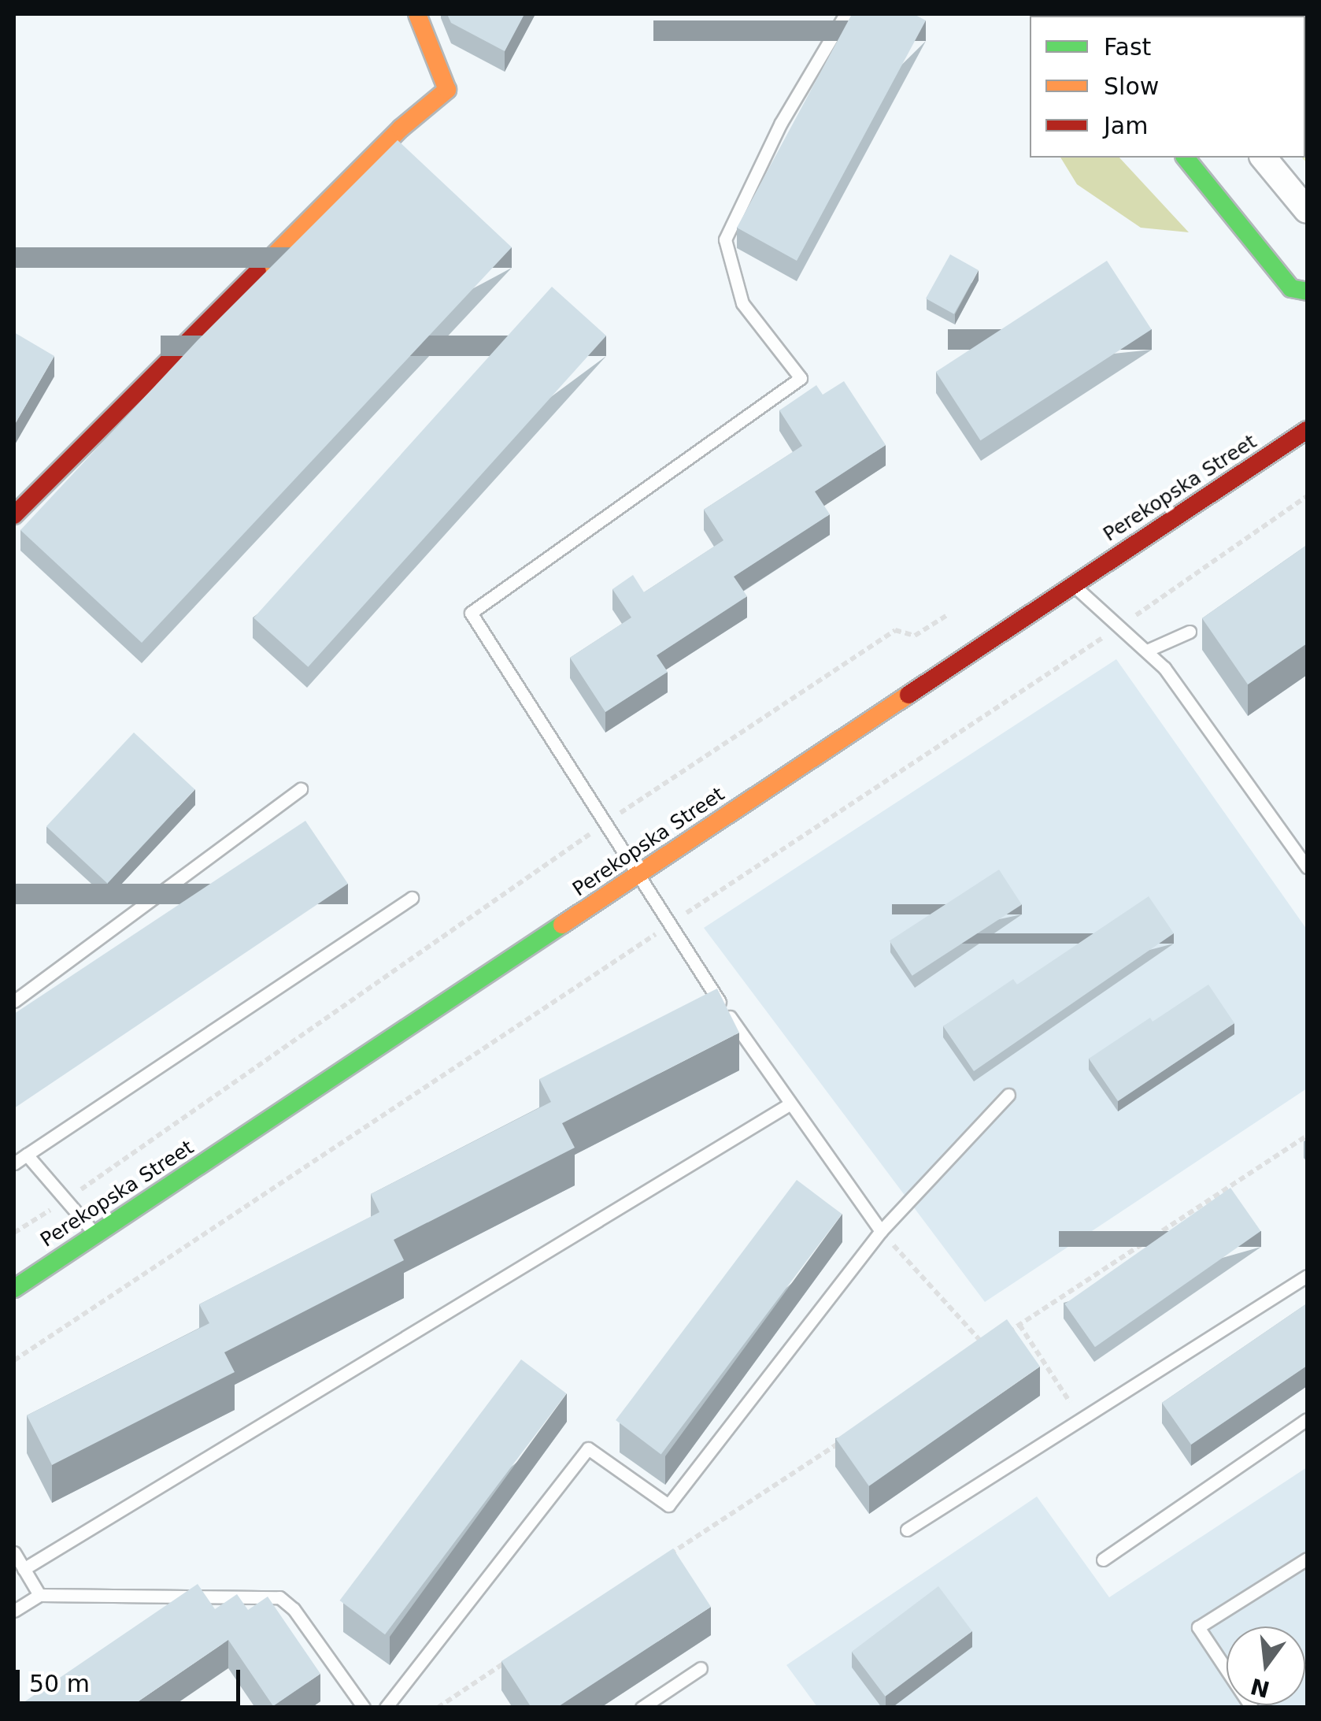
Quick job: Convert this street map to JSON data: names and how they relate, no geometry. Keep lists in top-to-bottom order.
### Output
{
  "streets": {
    "main road": ["Perekopska Street"]
  },
  "legend": ["Fast", "Slow", "Jam"],
  "scale_bar": "50 m",
  "north": "bottom"
}
